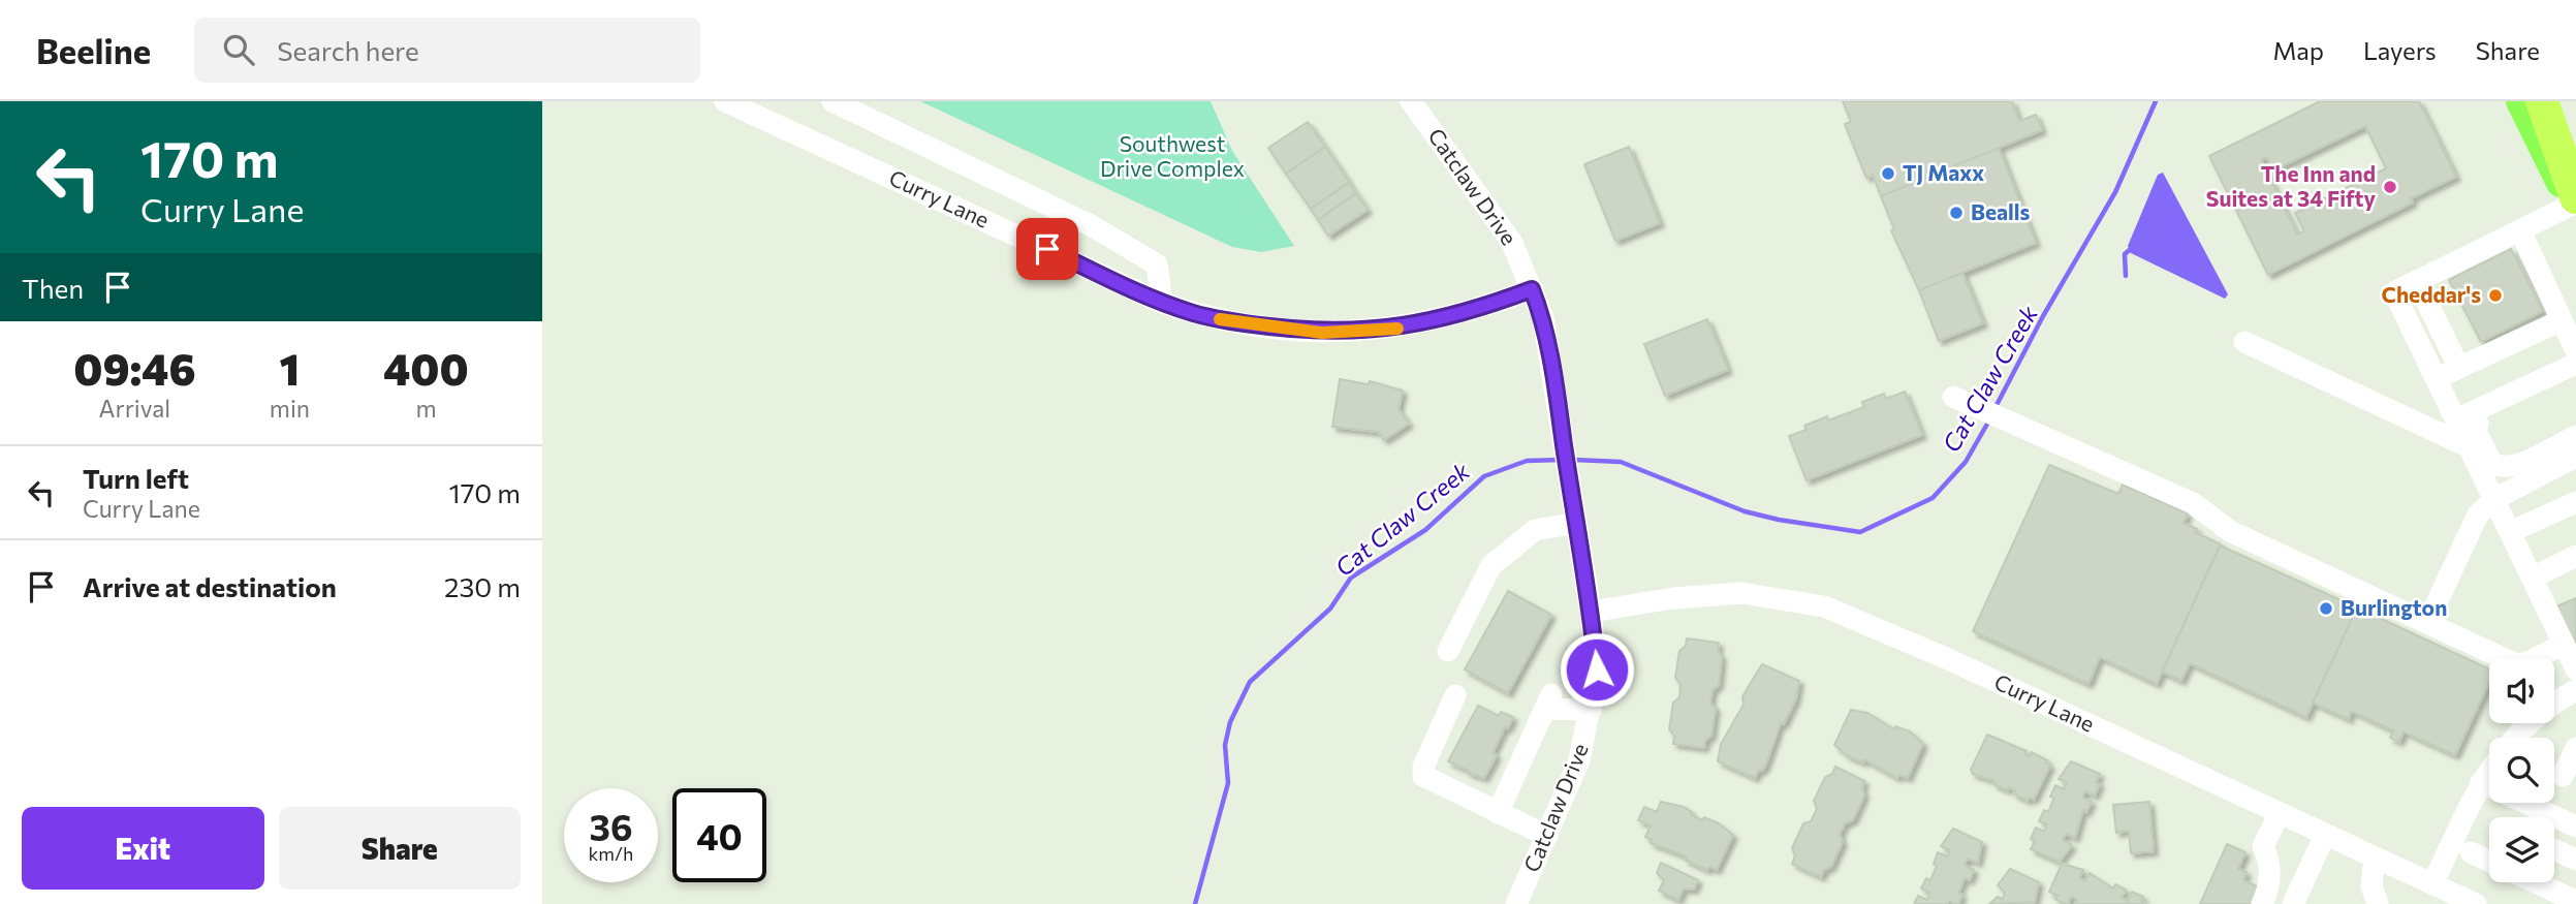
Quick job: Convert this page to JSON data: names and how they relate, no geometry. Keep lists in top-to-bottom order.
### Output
{
  "streets": {
    "street": ["Catclaw Drive", "Curry Lane"]
  },
  "crossings": [
    ["Catclaw Drive", "Curry Lane"]
  ],
  "water": ["Cat Claw Creek"],
  "parks": ["Southwest Drive Complex"],
  "places": [
    "TJ Maxx",
    "The Inn and Suites at 34 Fifty",
    "Bealls",
    "Cheddar's",
    "Burlington"
  ],
  "page": {
    "header": "Beeline",
    "search": "Search here",
    "nav": ["Map", "Layers", "Share"],
    "turn": ["170 m", "Curry Lane"],
    "then": "Then",
    "eta": [
      "09:46",
      "Arrival",
      "1",
      "min",
      "400",
      "m"
    ],
    "list": [
      {
        "name": "Turn left",
        "note": "Curry Lane",
        "value": "170 m"
      },
      {
        "name": "Arrive at destination",
        "value": "230 m"
      }
    ],
    "speed": "36 km/h",
    "limit": "40",
    "buttons": ["Exit", "Share"]
  }
}
